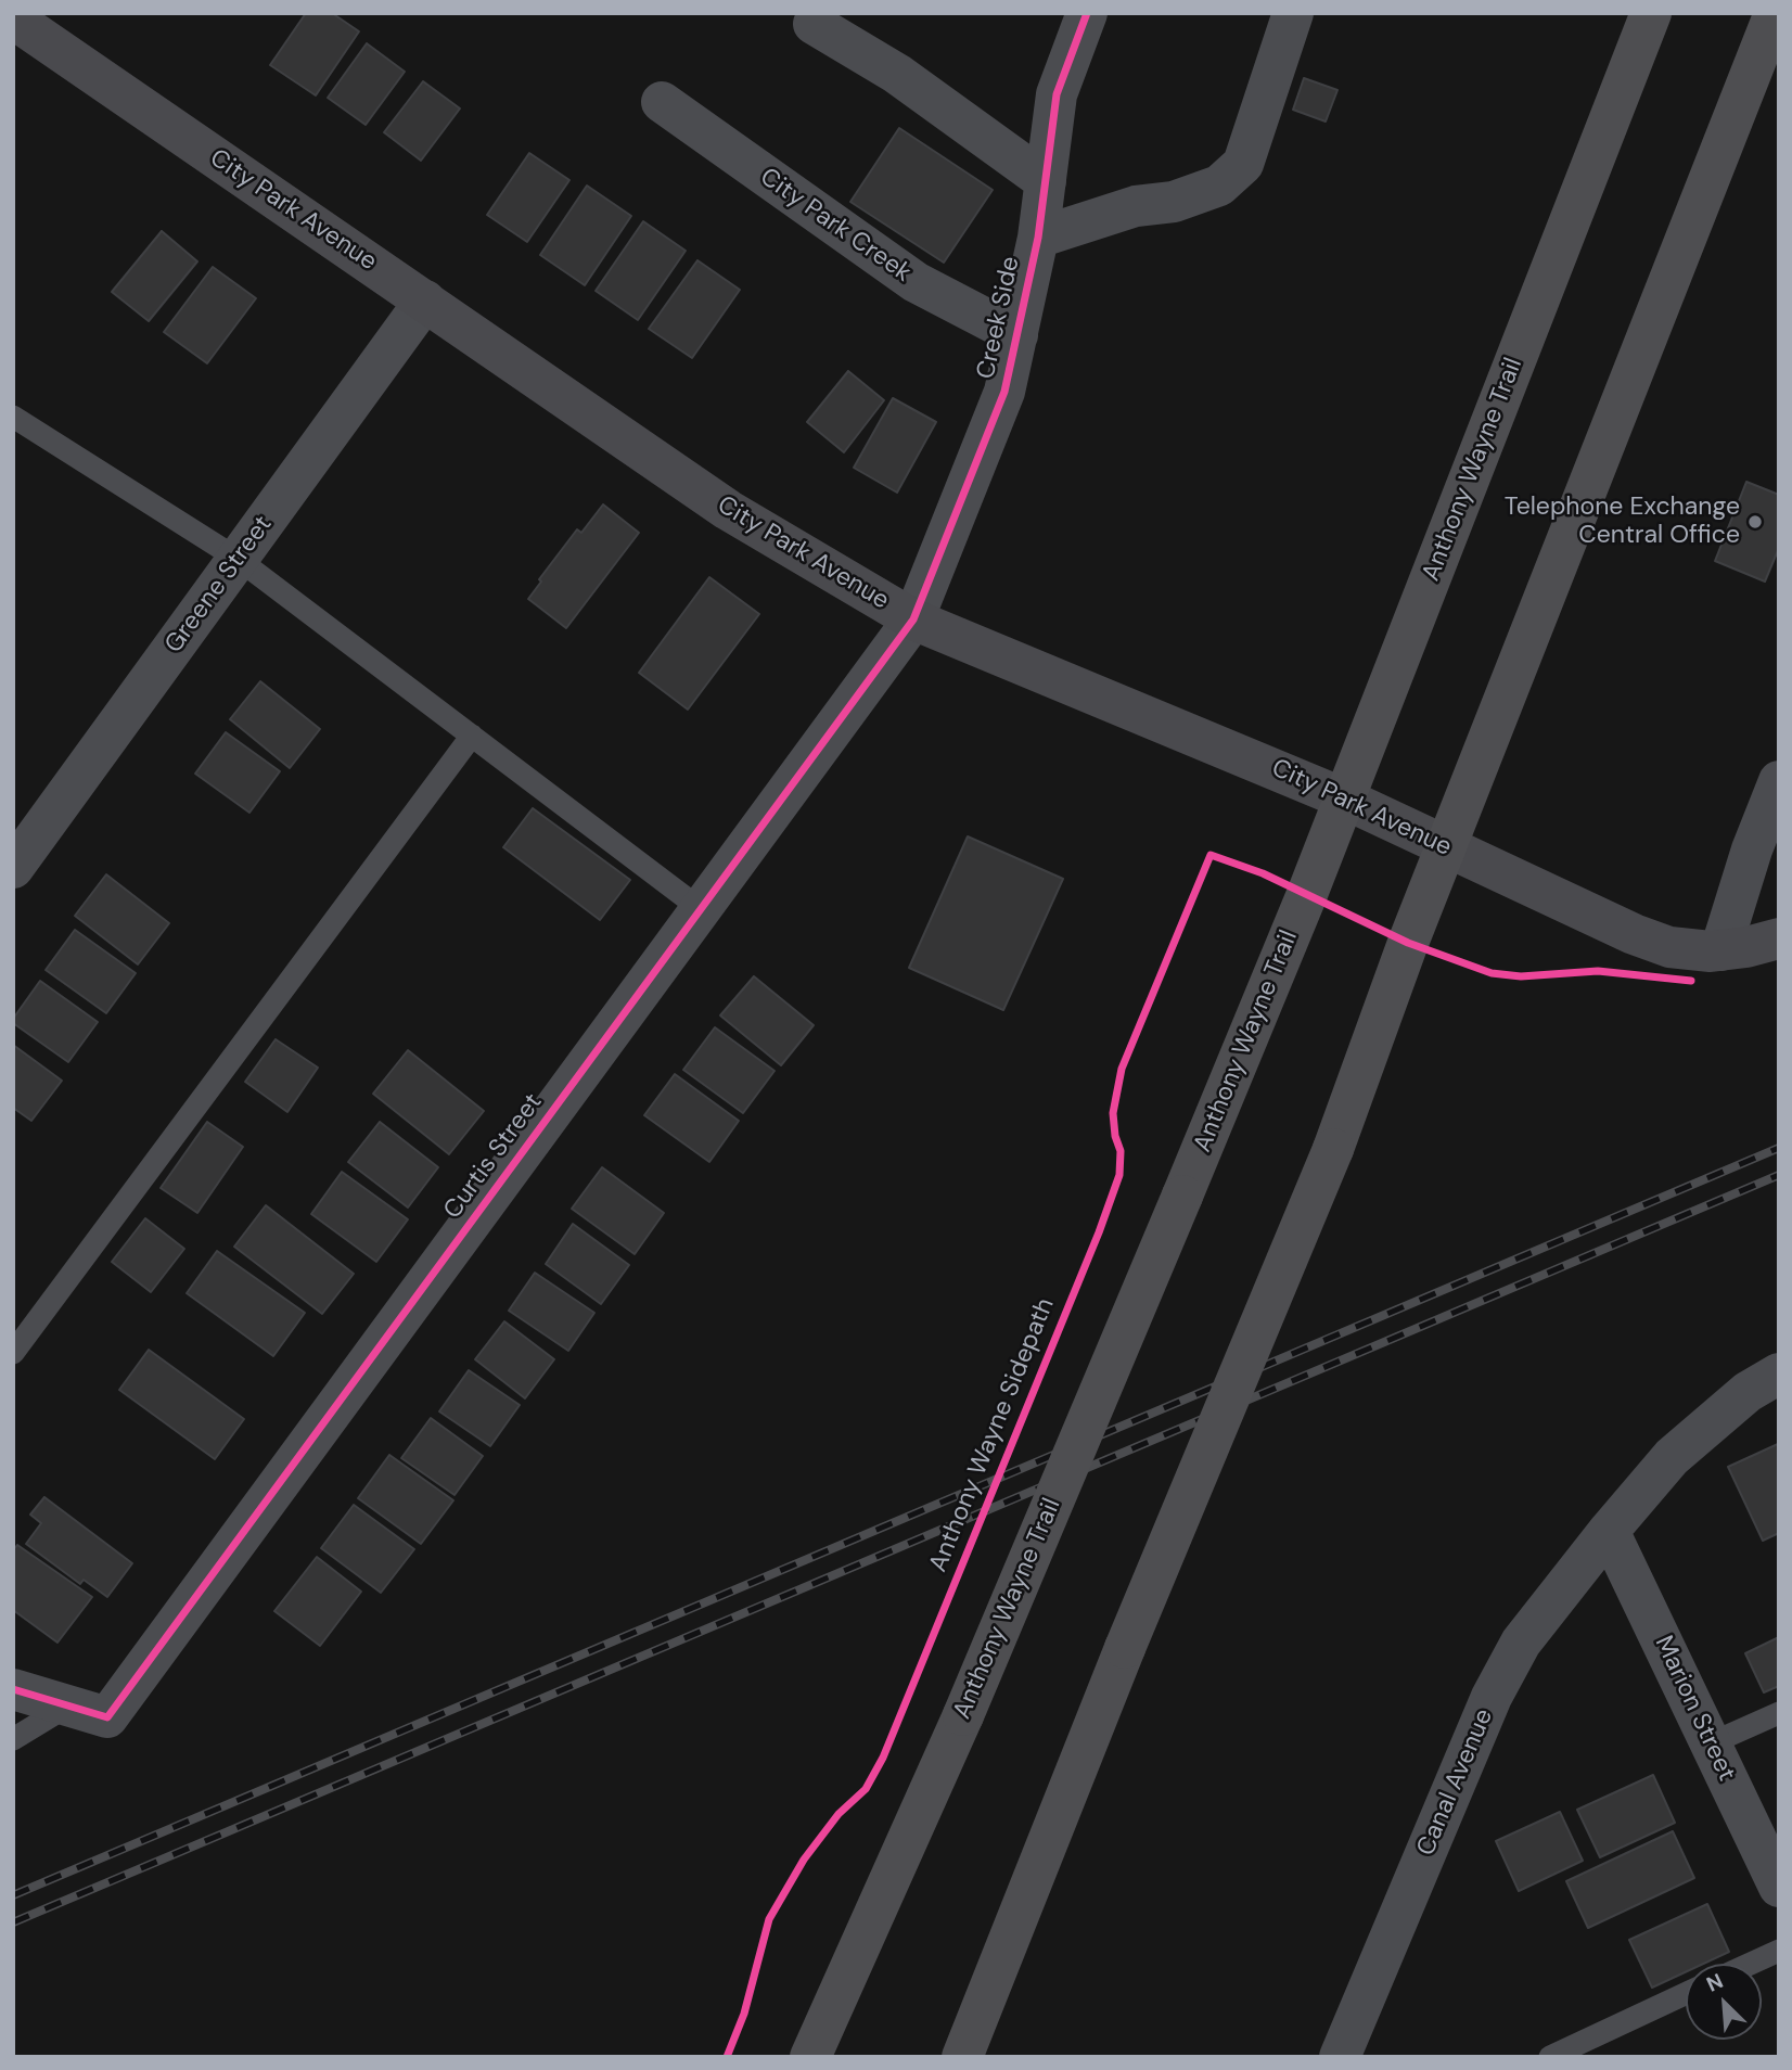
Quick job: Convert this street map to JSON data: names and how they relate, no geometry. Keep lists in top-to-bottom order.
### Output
{
  "streets": {
    "highway": ["Anthony Wayne Trail"],
    "street": [
      "City Park Avenue",
      "City Park Creek",
      "Creek Side",
      "Greene Street",
      "Curtis Street",
      "Marion Street",
      "Canal Avenue"
    ],
    "cycle path": ["Anthony Wayne Sidepath"]
  },
  "crossings": [
    ["City Park Avenue", "Creek Side"],
    ["City Park Avenue", "Anthony Wayne Trail"],
    ["City Park Avenue", "Greene Street"],
    ["City Park Avenue", "Curtis Street"],
    ["City Park Creek", "Creek Side"],
    ["Creek Side", "Curtis Street"],
    ["Marion Street", "Canal Avenue"]
  ],
  "places": ["Telephone Exchange Central Office"],
  "north": "top left"
}
